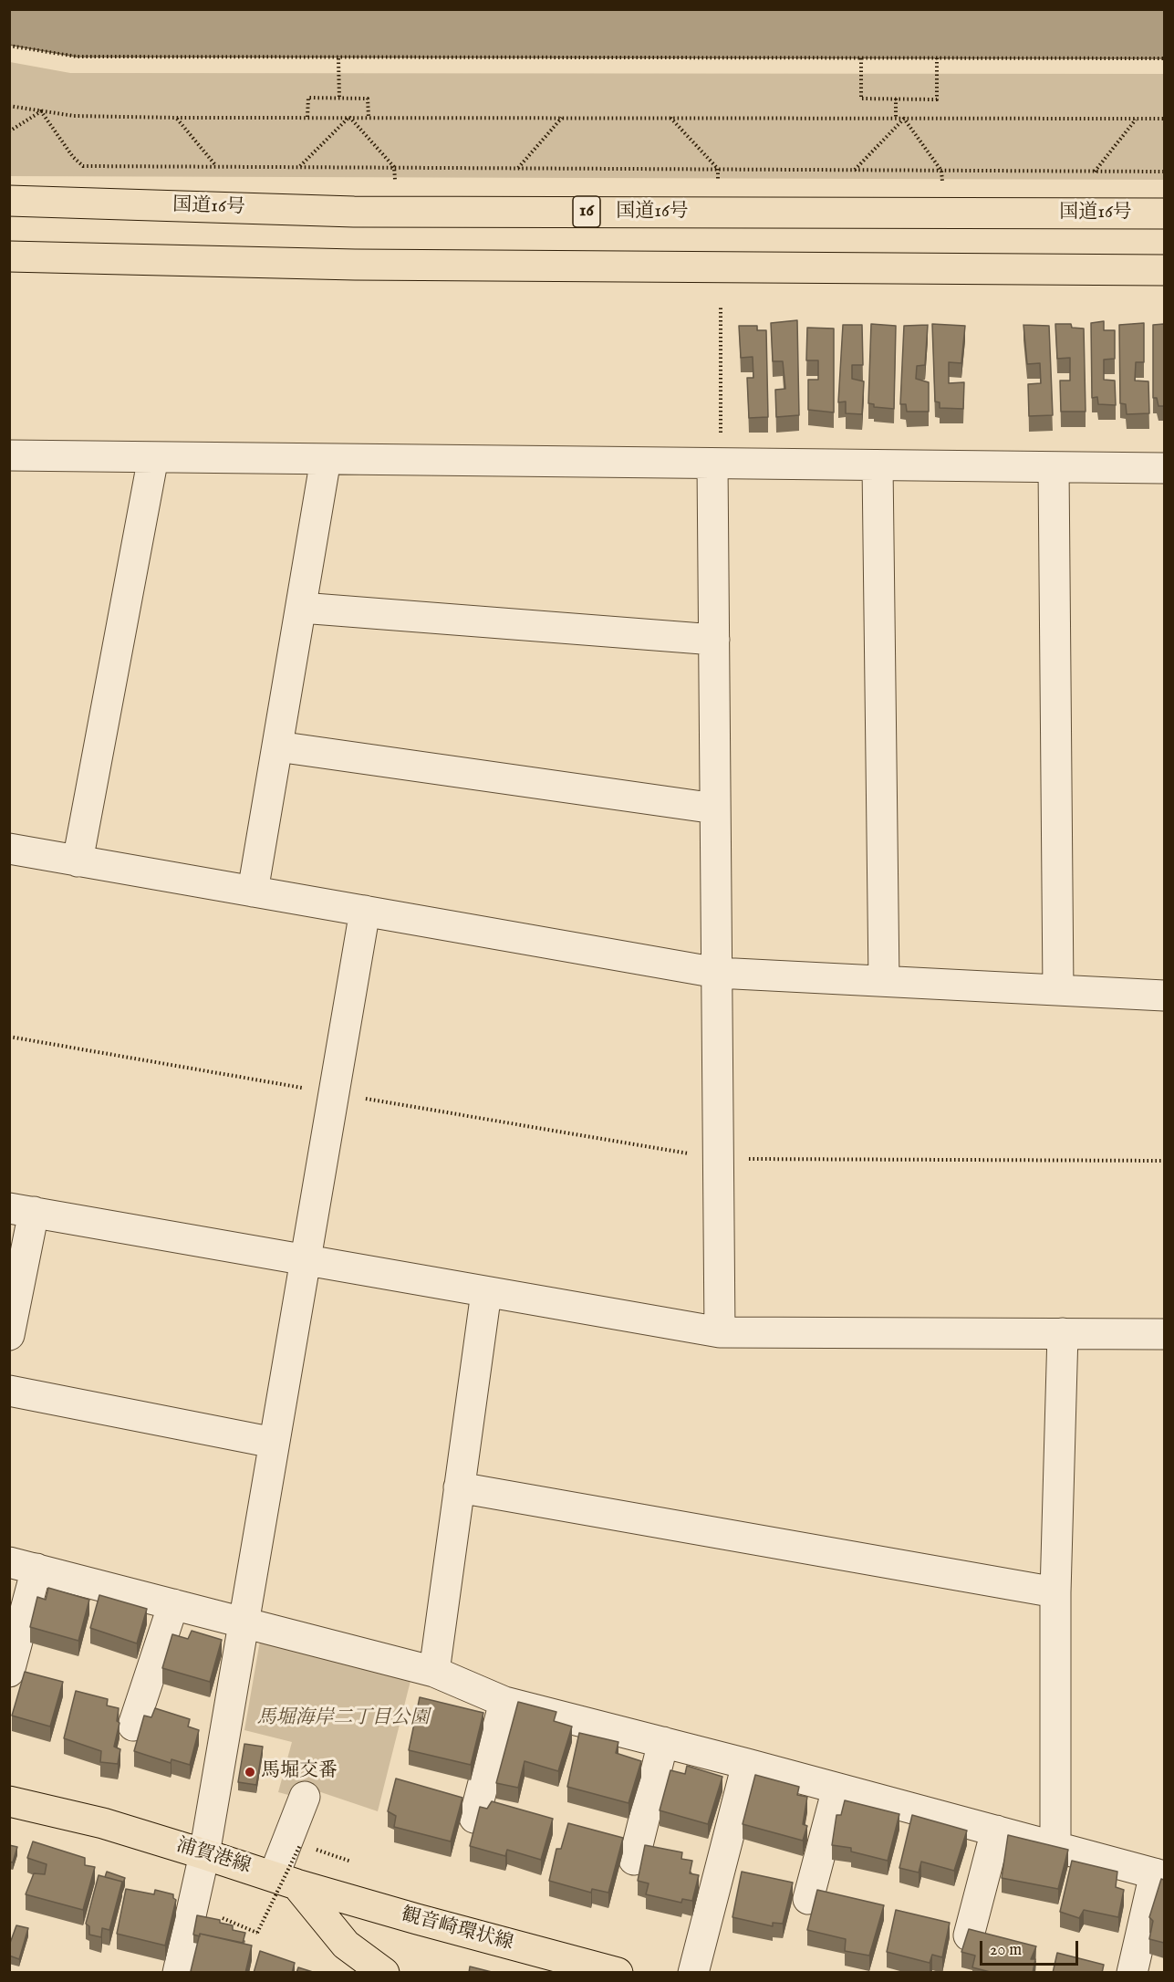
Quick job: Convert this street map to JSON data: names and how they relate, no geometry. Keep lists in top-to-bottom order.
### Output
{
  "streets": {
    "main road": [
      "国道16号",
      "16",
      "浦賀港線",
      "観音崎環状線"
    ]
  },
  "crossings": [
    ["浦賀港線", "観音崎環状線"]
  ],
  "parks": ["馬堀海岸二丁目公園"],
  "places": ["馬堀交番"],
  "scale_bar": "20 m"
}
